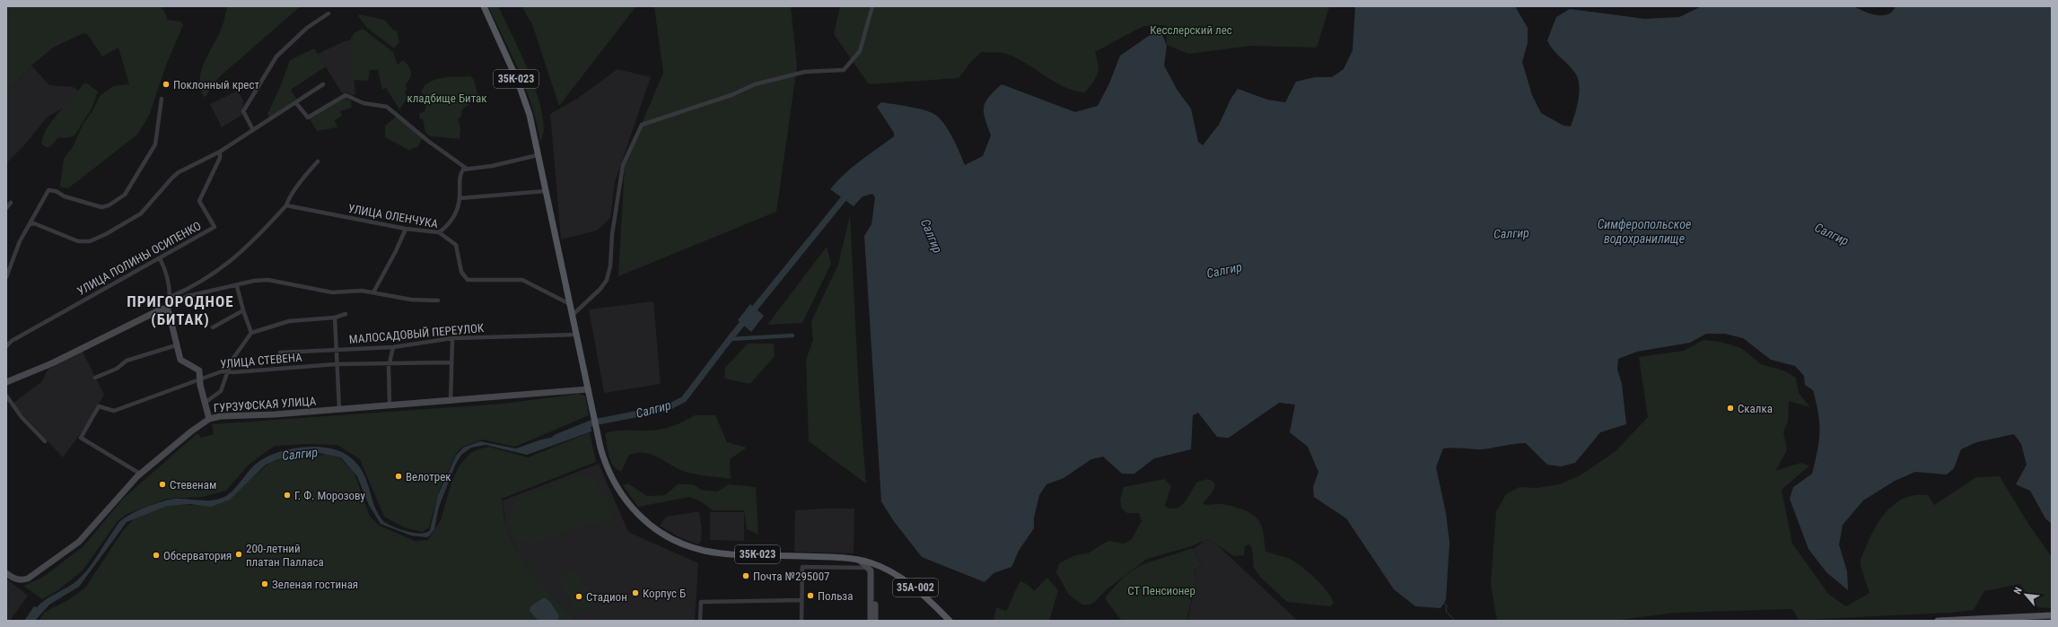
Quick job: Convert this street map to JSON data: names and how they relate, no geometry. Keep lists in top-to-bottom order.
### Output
{
  "streets": {
    "main road": ["35К-023", "ГУРЗУФСКАЯ УЛИЦА", "35А-002"],
    "street": [
      "УЛИЦА ОЛЕНЧУКА",
      "УЛИЦА ПОЛИНЫ ОСИПЕНКО",
      "МАЛОСАДОВЫЙ ПЕРЕУЛОК",
      "УЛИЦА СТЕВЕНА"
    ]
  },
  "crossings": [
    ["35К-023", "УЛИЦА ОЛЕНЧУКА"],
    ["35К-023", "МАЛОСАДОВЫЙ ПЕРЕУЛОК"],
    ["35К-023", "ГУРЗУФСКАЯ УЛИЦА"],
    ["35К-023", "35А-002"],
    ["УЛИЦА СТЕВЕНА", "ГУРЗУФСКАЯ УЛИЦА"]
  ],
  "districts": ["ПРИГОРОДНОЕ (БИТАК)"],
  "water": ["Симферопольское водохранилище", "Салгир"],
  "parks": ["Кесслерский лес", "кладбище Битак", "СТ Пенсионер"],
  "places": [
    "Поклонный крест",
    "Скалка",
    "Велотрек",
    "Стевенам",
    "Г. Ф. Морозову",
    "200-летний платан Палласа",
    "Обсерватория",
    "Почта №295007",
    "Зеленая гостиная",
    "Корпус Б",
    "Польза",
    "Стадион"
  ],
  "north": "top left"
}
